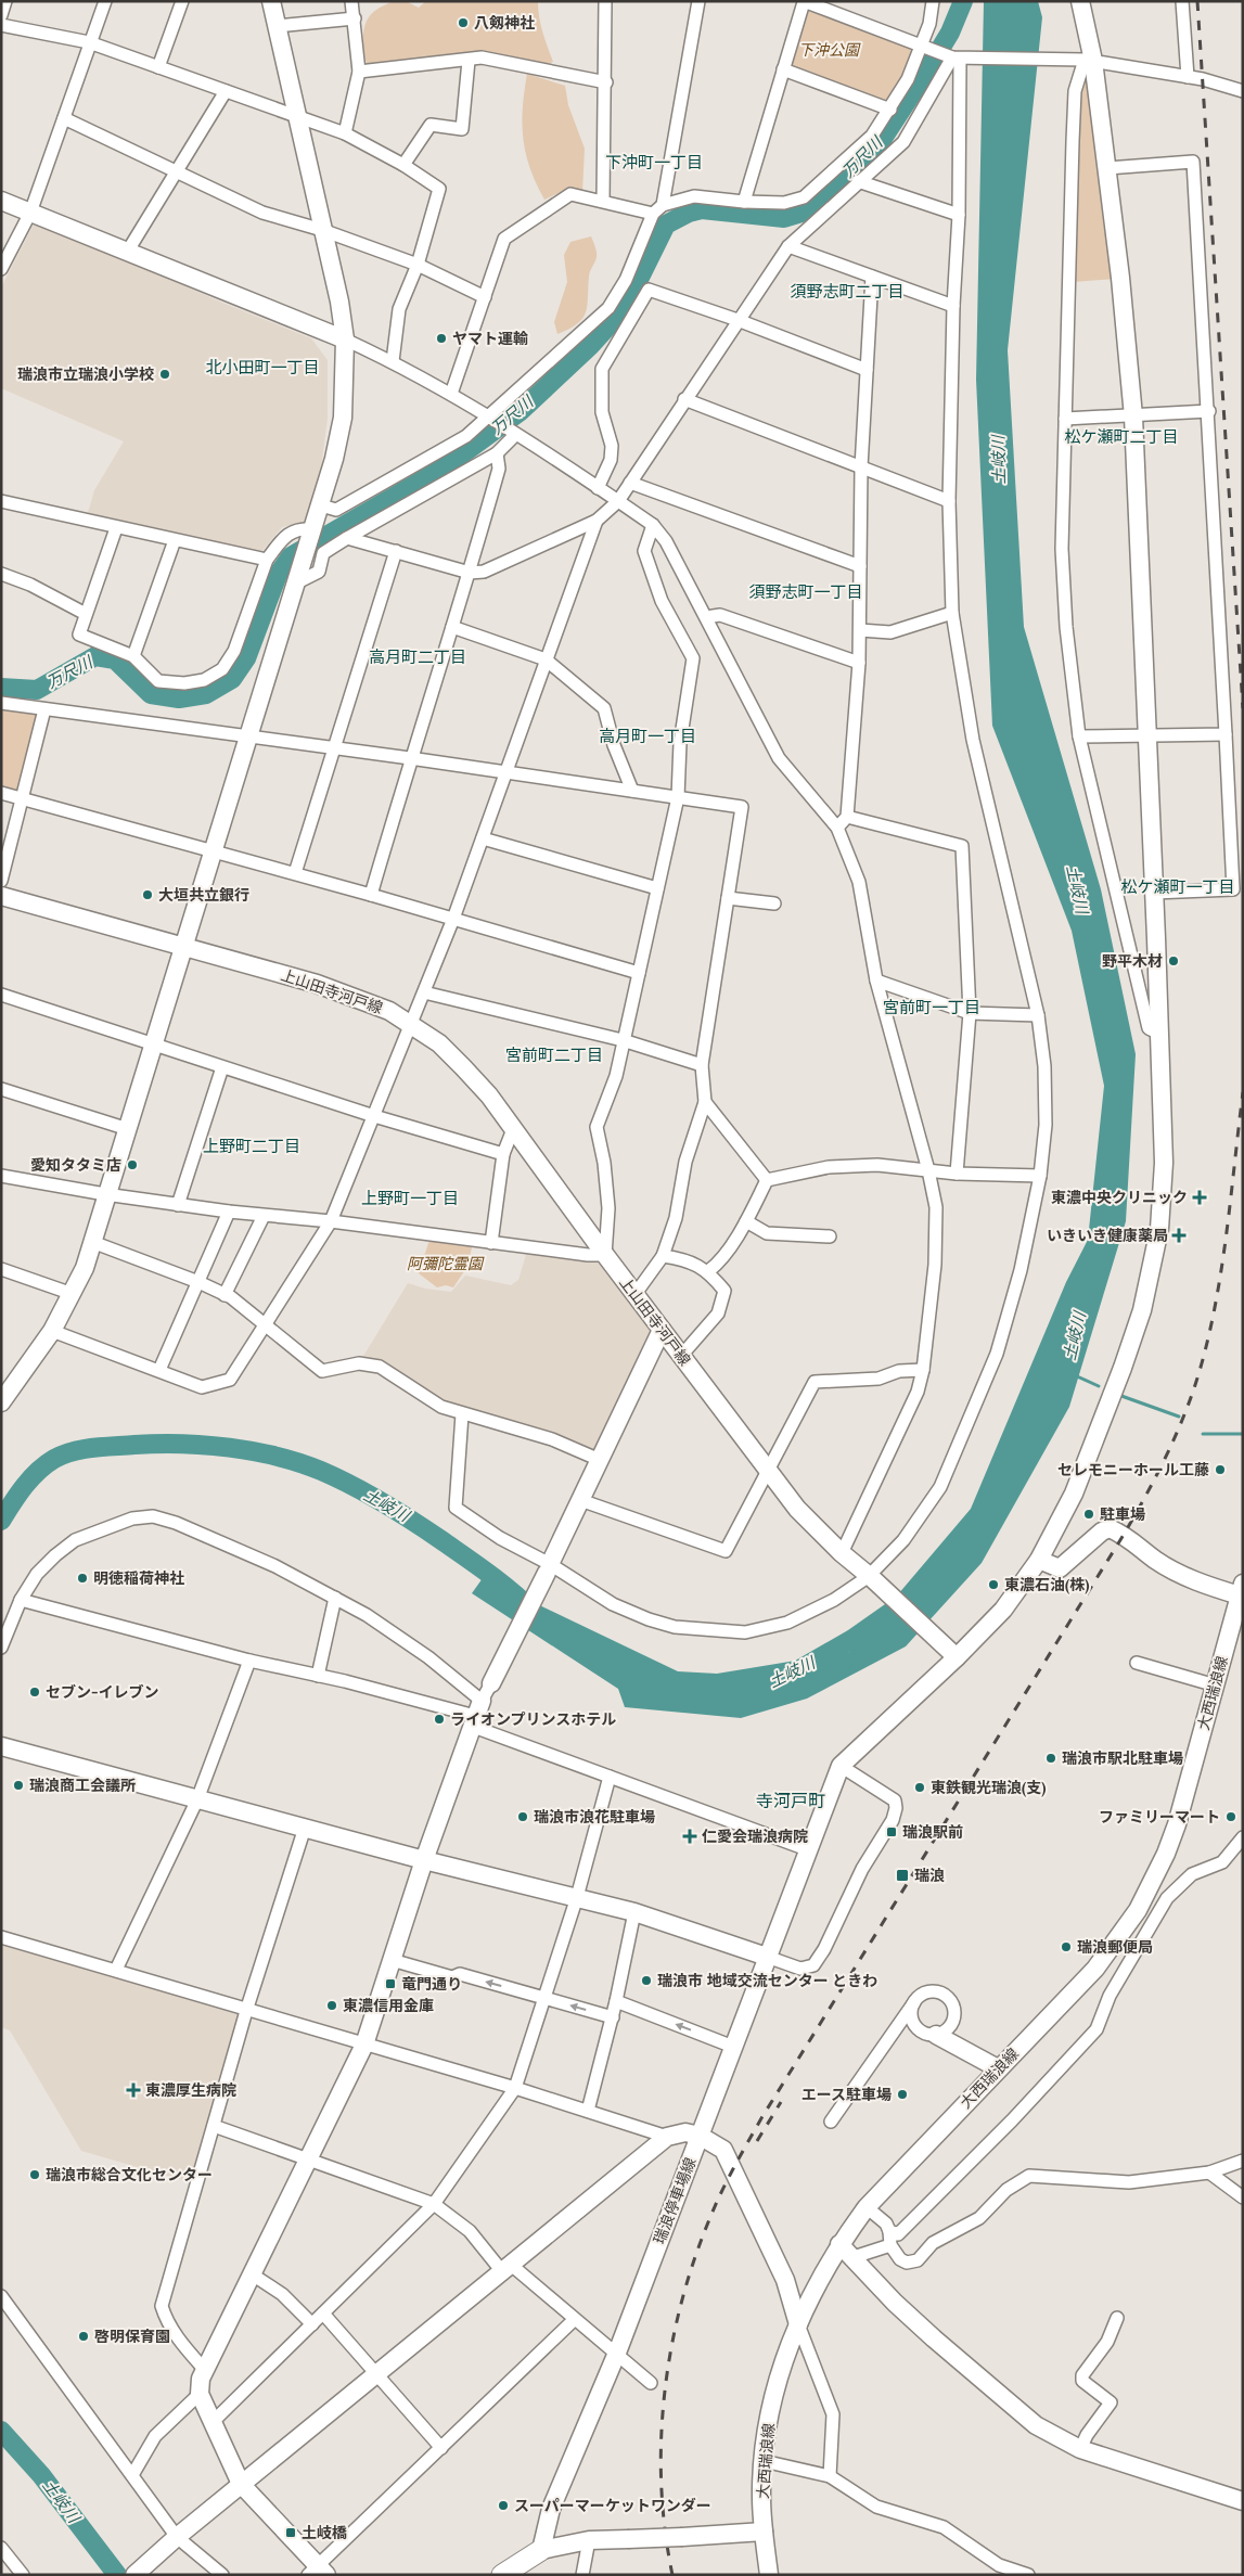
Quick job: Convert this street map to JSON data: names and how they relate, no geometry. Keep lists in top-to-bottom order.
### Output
{
  "streets": {
    "street": ["上山田寺河戸線", "大西瑞浪線", "瑞浪停車場線"]
  },
  "districts": [
    "下沖町一丁目",
    "須野志町二丁目",
    "北小田町一丁目",
    "松ケ瀬町二丁目",
    "須野志町一丁目",
    "高月町二丁目",
    "高月町一丁目",
    "松ケ瀬町一丁目",
    "宮前町一丁目",
    "宮前町二丁目",
    "上野町二丁目",
    "上野町一丁目",
    "寺河戸町"
  ],
  "water": ["万尺川", "土岐川"],
  "parks": ["下沖公園", "阿彌陀霊園"],
  "places": {
    "other": [
      "八剱神社",
      "ヤマト運輸",
      "瑞浪市立瑞浪小学校",
      "大垣共立銀行",
      "野平木材",
      "愛知タタミ店",
      "セレモニーホール工藤",
      "駐車場",
      "明徳稲荷神社",
      "東濃石油(株)",
      "セブン-イレブン",
      "ライオンプリンスホテル",
      "瑞浪市駅北駐車場",
      "瑞浪商工会議所",
      "東鉄観光瑞浪(支)",
      "瑞浪市浪花駐車場",
      "ファミリーマート",
      "瑞浪郵便局",
      "瑞浪市 地域交流センター ときわ",
      "東濃信用金庫",
      "エース駐車場",
      "瑞浪市総合文化センター",
      "啓明保育園",
      "スーパーマーケットワンダー"
    ],
    "health": [
      "東濃中央クリニック",
      "いきいき健康薬局",
      "仁愛会瑞浪病院",
      "東濃厚生病院"
    ],
    "transit": [
      "瑞浪駅前",
      "瑞浪",
      "竜門通り",
      "土岐橋"
    ]
  }
}
